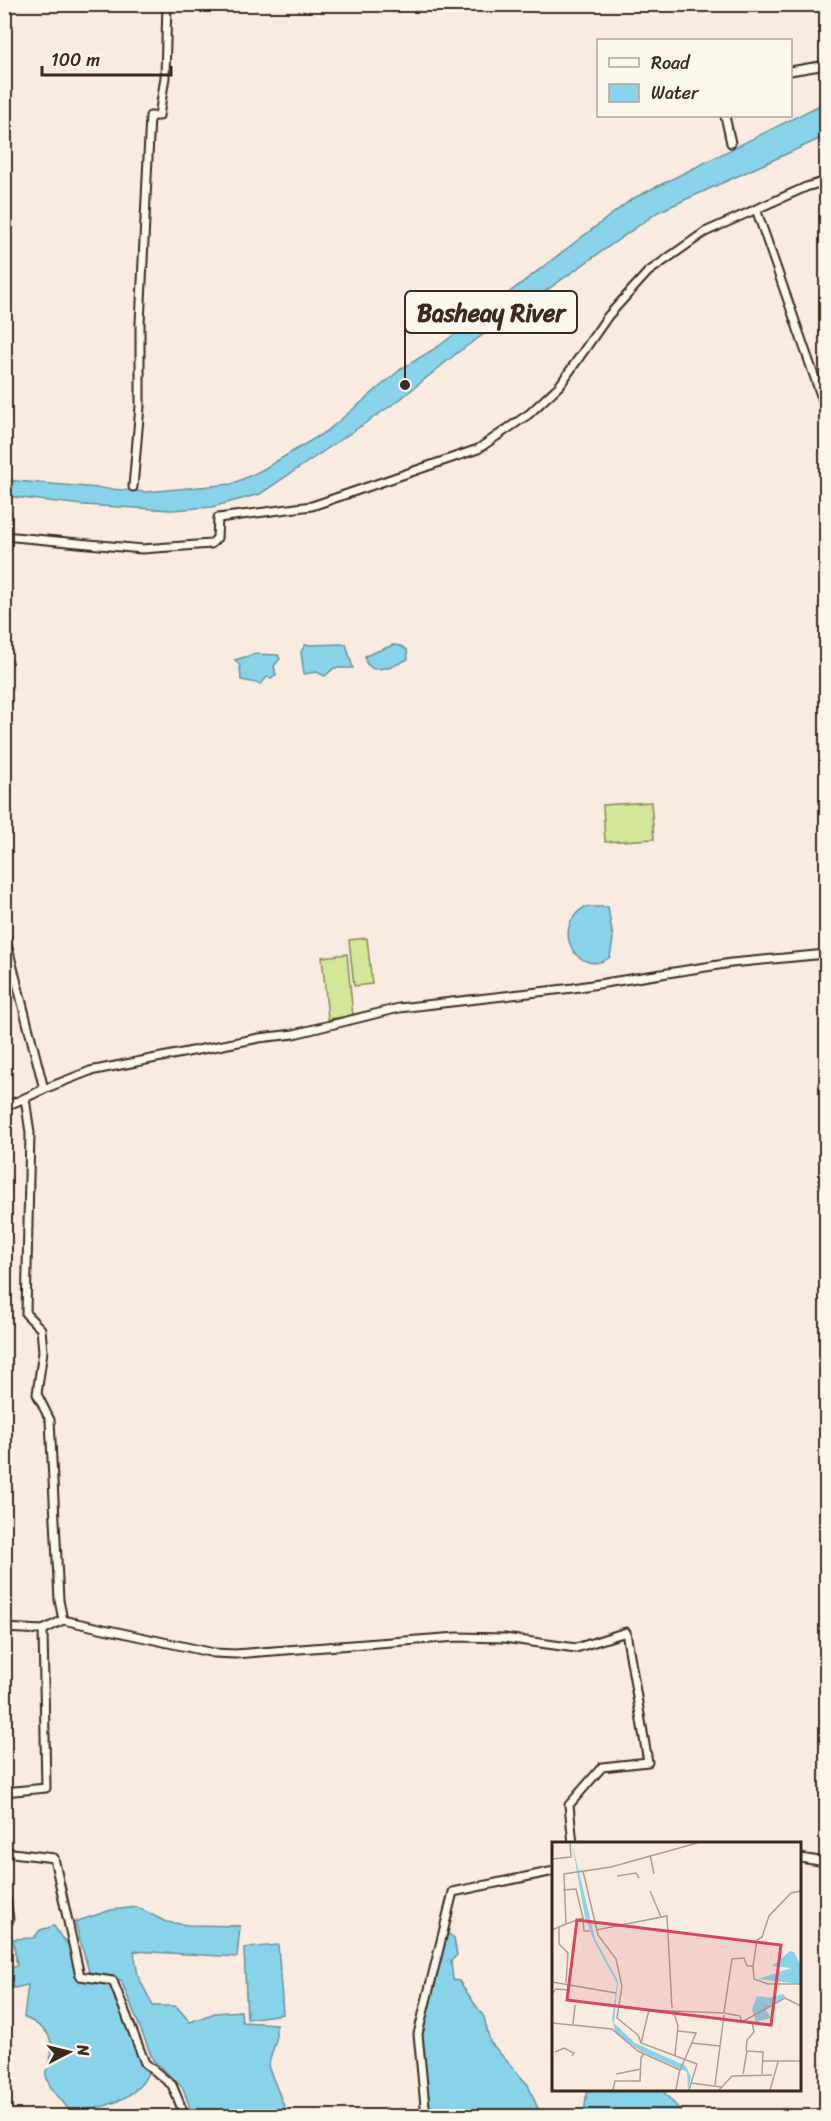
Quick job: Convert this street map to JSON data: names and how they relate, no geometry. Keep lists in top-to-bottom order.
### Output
{
  "places": ["Basheay River"],
  "legend": ["Road", "Water"],
  "scale_bar": "100 m",
  "north": "right"
}
